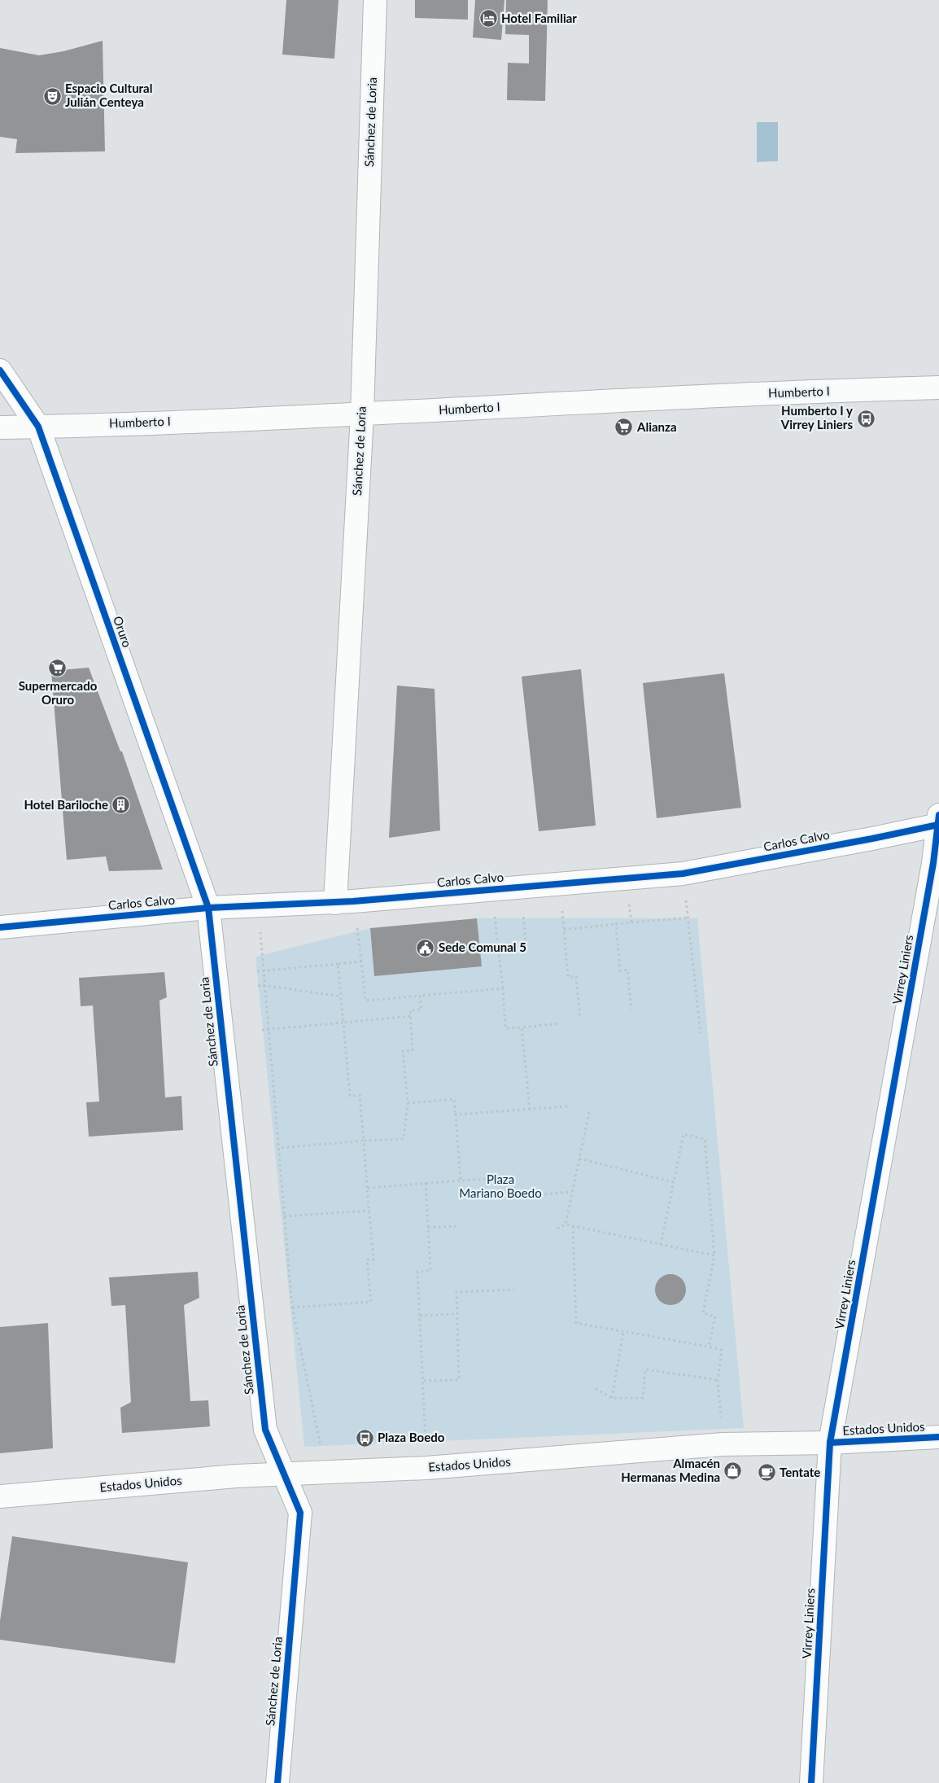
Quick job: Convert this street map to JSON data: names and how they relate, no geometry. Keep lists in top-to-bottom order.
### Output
{
  "streets": {
    "street": [
      "Sánchez de Loria",
      "Humberto I",
      "Oruro",
      "Carlos Calvo",
      "Virrey Liniers",
      "Estados Unidos"
    ]
  },
  "crossings": [
    ["Sánchez de Loria", "Humberto I"],
    ["Sánchez de Loria", "Oruro"],
    ["Sánchez de Loria", "Carlos Calvo"],
    ["Sánchez de Loria", "Estados Unidos"],
    ["Humberto I", "Oruro"],
    ["Oruro", "Carlos Calvo"],
    ["Carlos Calvo", "Virrey Liniers"],
    ["Virrey Liniers", "Estados Unidos"]
  ],
  "parks": ["Plaza Mariano Boedo"],
  "places": {
    "hotel": ["Hotel Familiar"],
    "theatre": ["Espacio Cultural Julián Centeya"],
    "bus stop": ["Humberto I y Virrey Liniers", "Plaza Boedo"],
    "supermarket": ["Alianza", "Supermercado Oruro"],
    "building": ["Hotel Bariloche"],
    "public building": ["Sede Comunal 5"],
    "shop": ["Almacén Hermanas Medina"],
    "cafe": ["Tentate"]
  }
}
